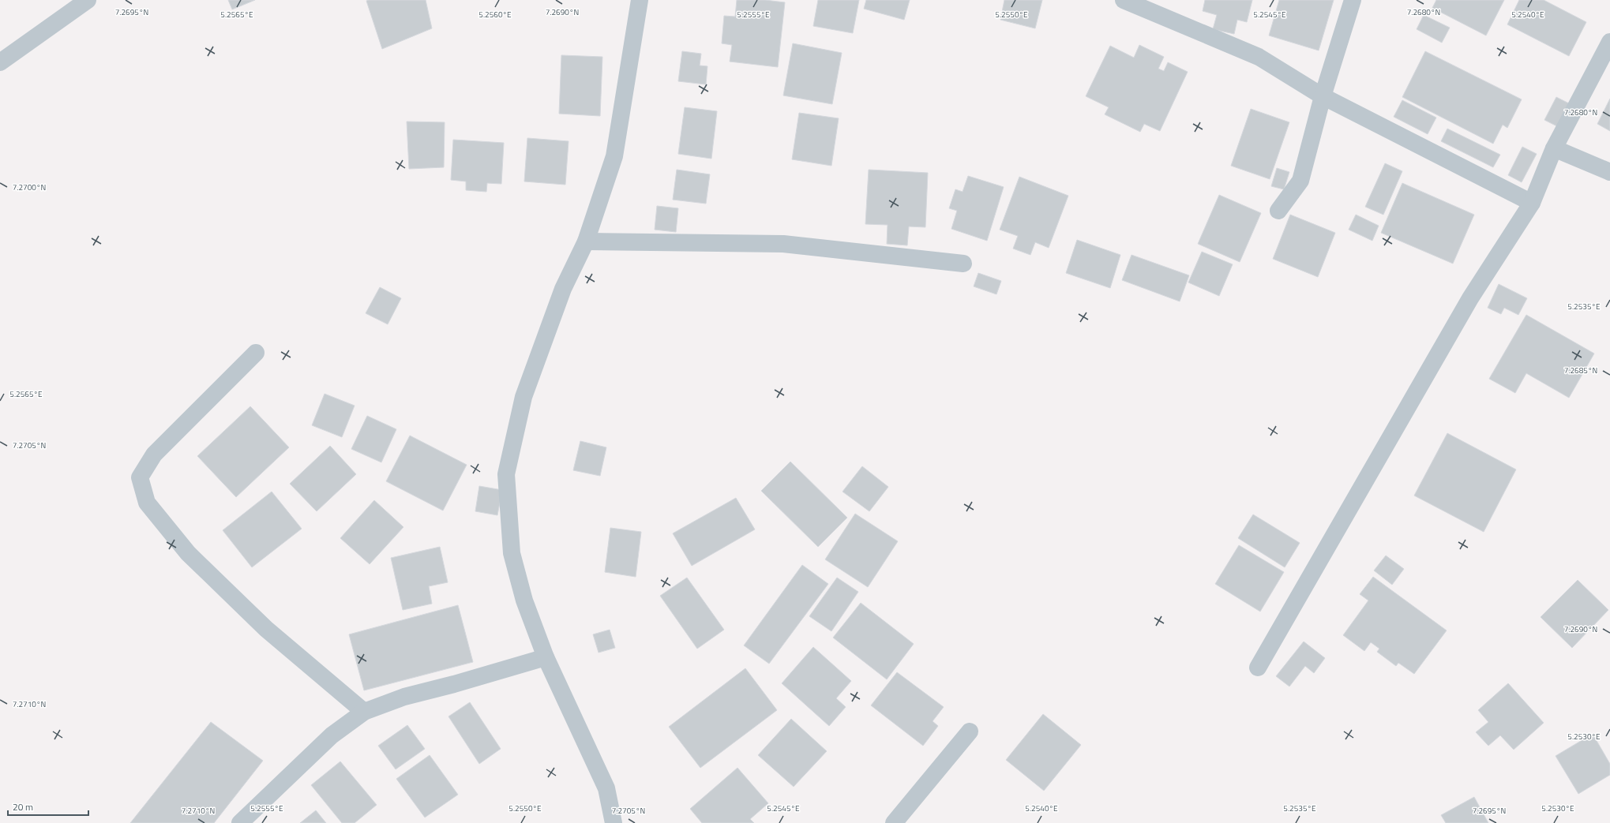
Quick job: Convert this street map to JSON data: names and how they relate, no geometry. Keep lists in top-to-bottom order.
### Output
{
  "scale_bar": "20 m",
  "coordinates": [
    "7.2695°N",
    "7.2690°N",
    "7.2680°N",
    "5.2545°E",
    "5.2565°E",
    "5.2560°E",
    "5.2555°E",
    "5.2550°E",
    "5.2540°E",
    "7.2700°N",
    "5.2535°E",
    "7.2685°N",
    "7.2705°N",
    "7.2710°N",
    "5.2530°E"
  ]
}
